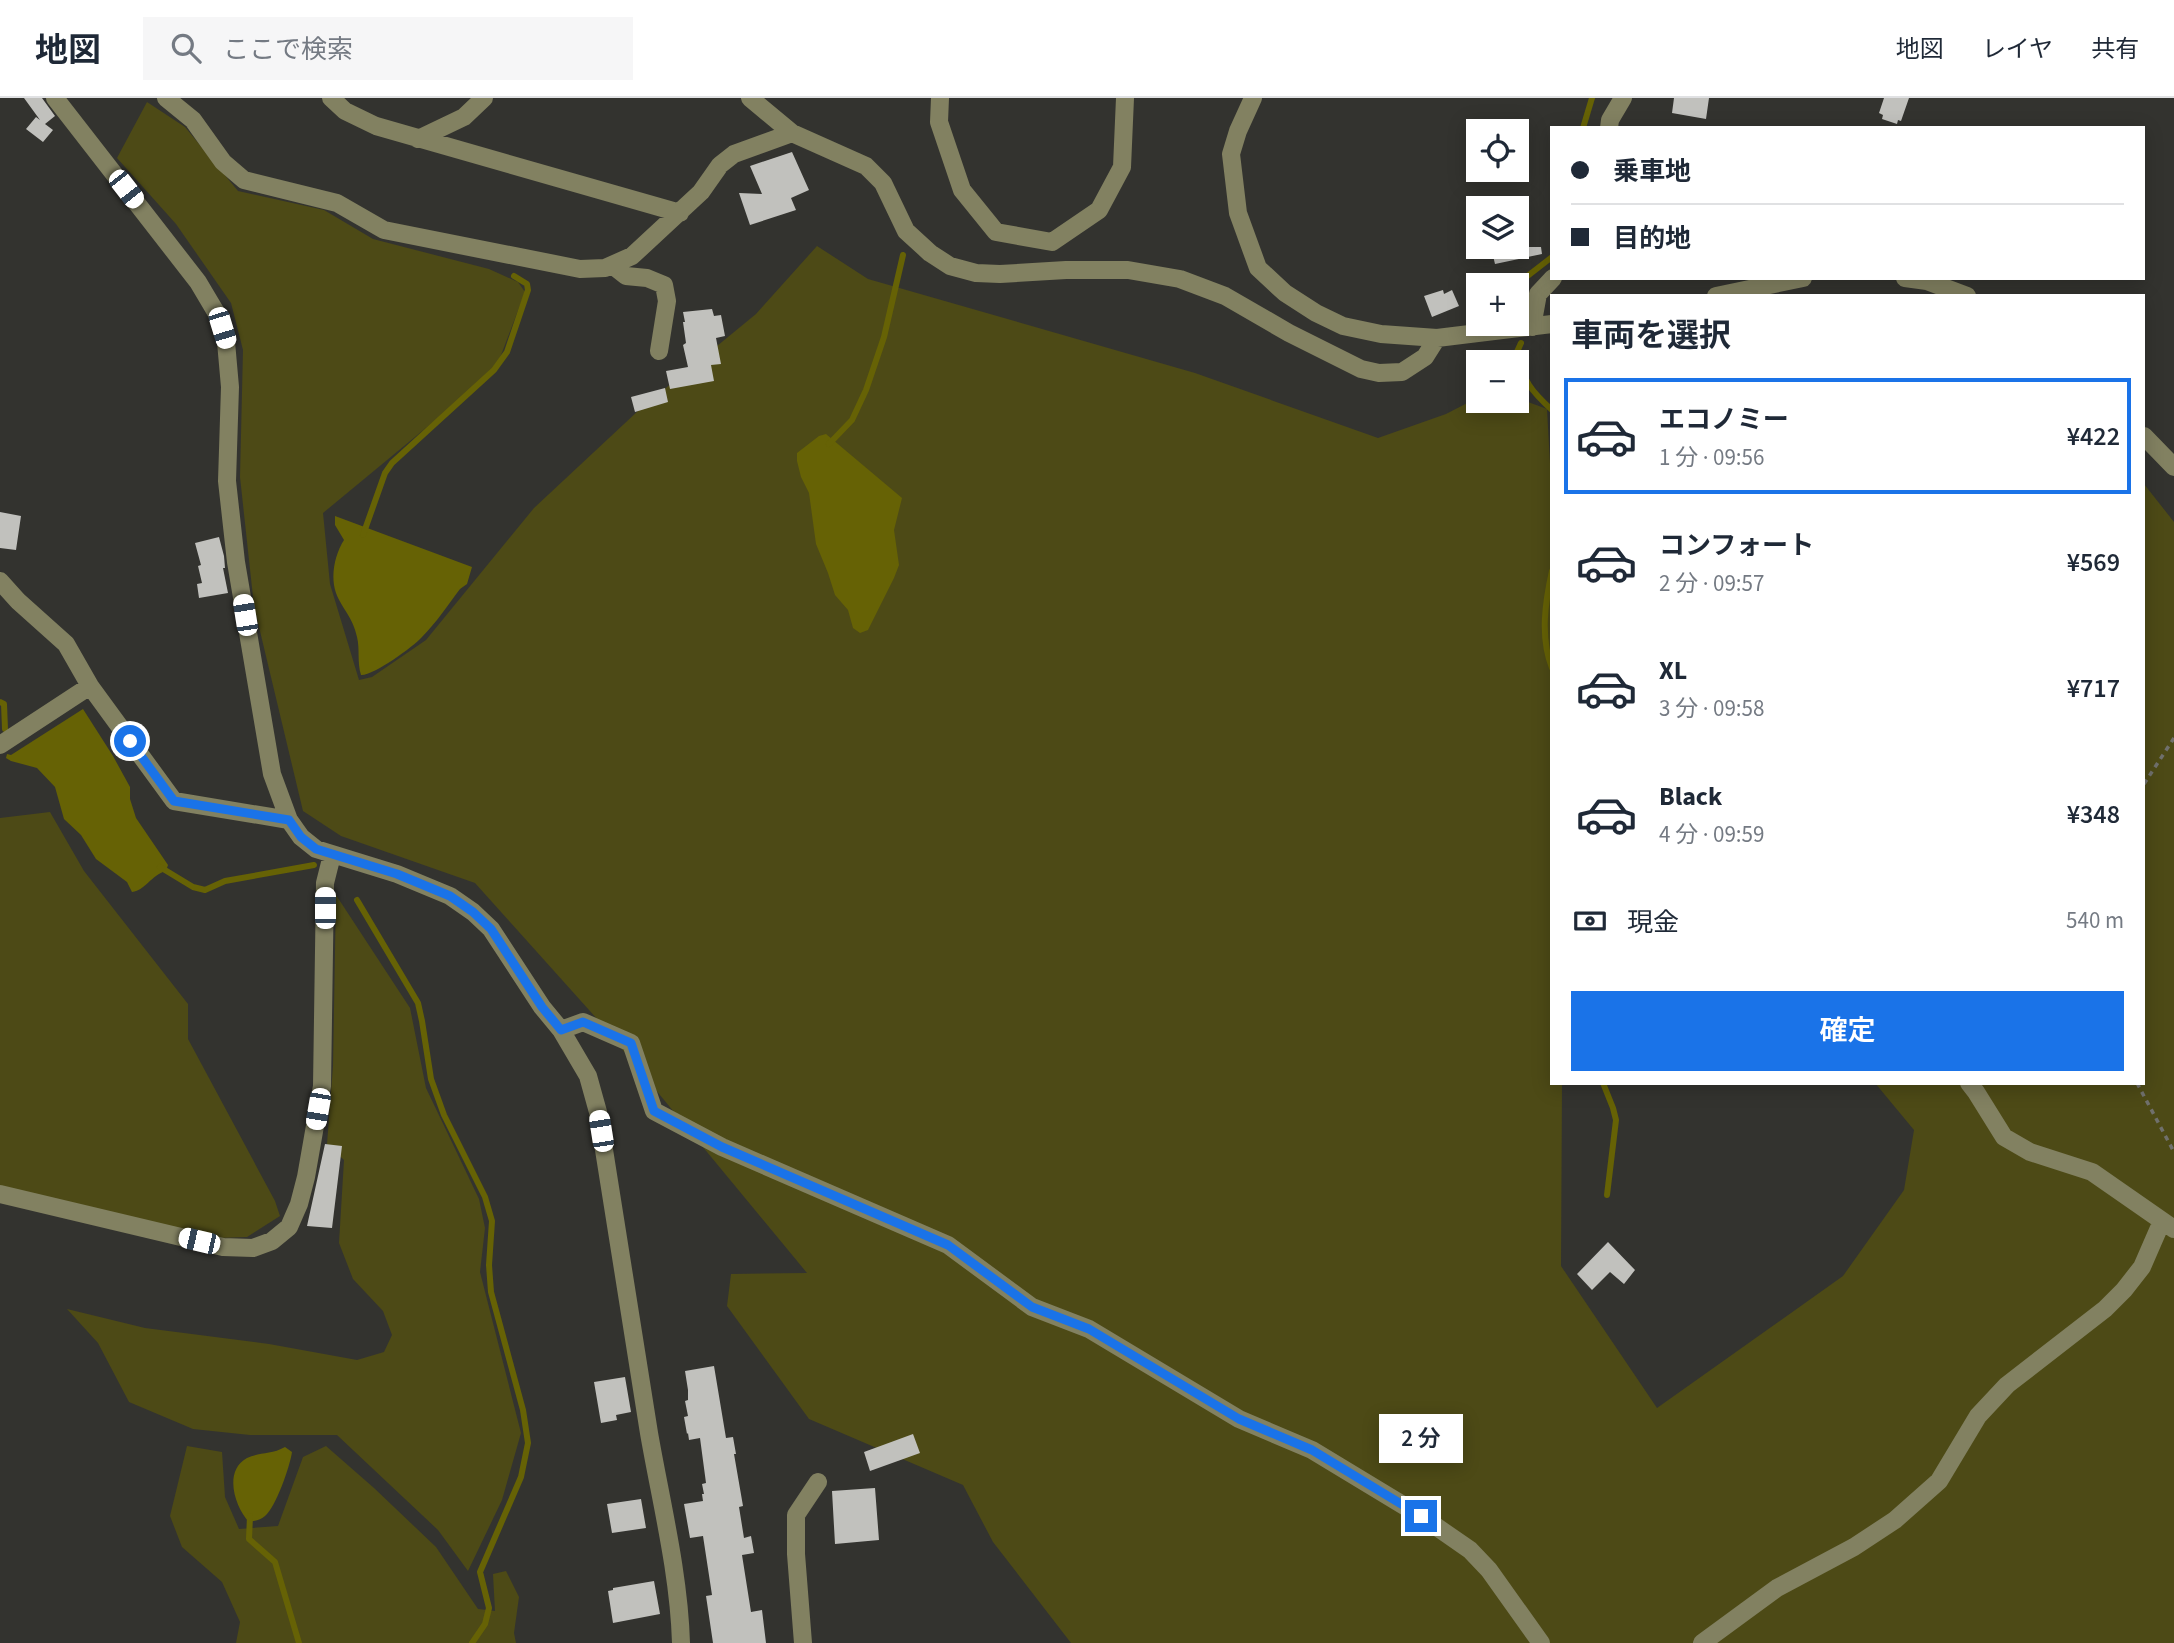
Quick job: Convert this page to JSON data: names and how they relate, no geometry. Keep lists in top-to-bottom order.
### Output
{
  "page": {
    "header": "地図",
    "search": "ここで検索",
    "nav": ["地図", "レイヤ", "共有"],
    "map_buttons": ["+", "−"],
    "banner": ["乗車地", "目的地"],
    "heading": "車両を選択",
    "list": [
      {
        "name": "エコノミー",
        "note": "1 分 · 09:56",
        "value": "¥422"
      },
      {
        "name": "コンフォート",
        "note": "2 分 · 09:57",
        "value": "¥569"
      },
      {
        "name": "XL",
        "note": "3 分 · 09:58",
        "value": "¥717"
      },
      {
        "name": "Black",
        "note": "4 分 · 09:59",
        "value": "¥348"
      }
    ],
    "pay": ["現金", "540 m"],
    "buttons": "確定",
    "bubble": "2 分"
  }
}
